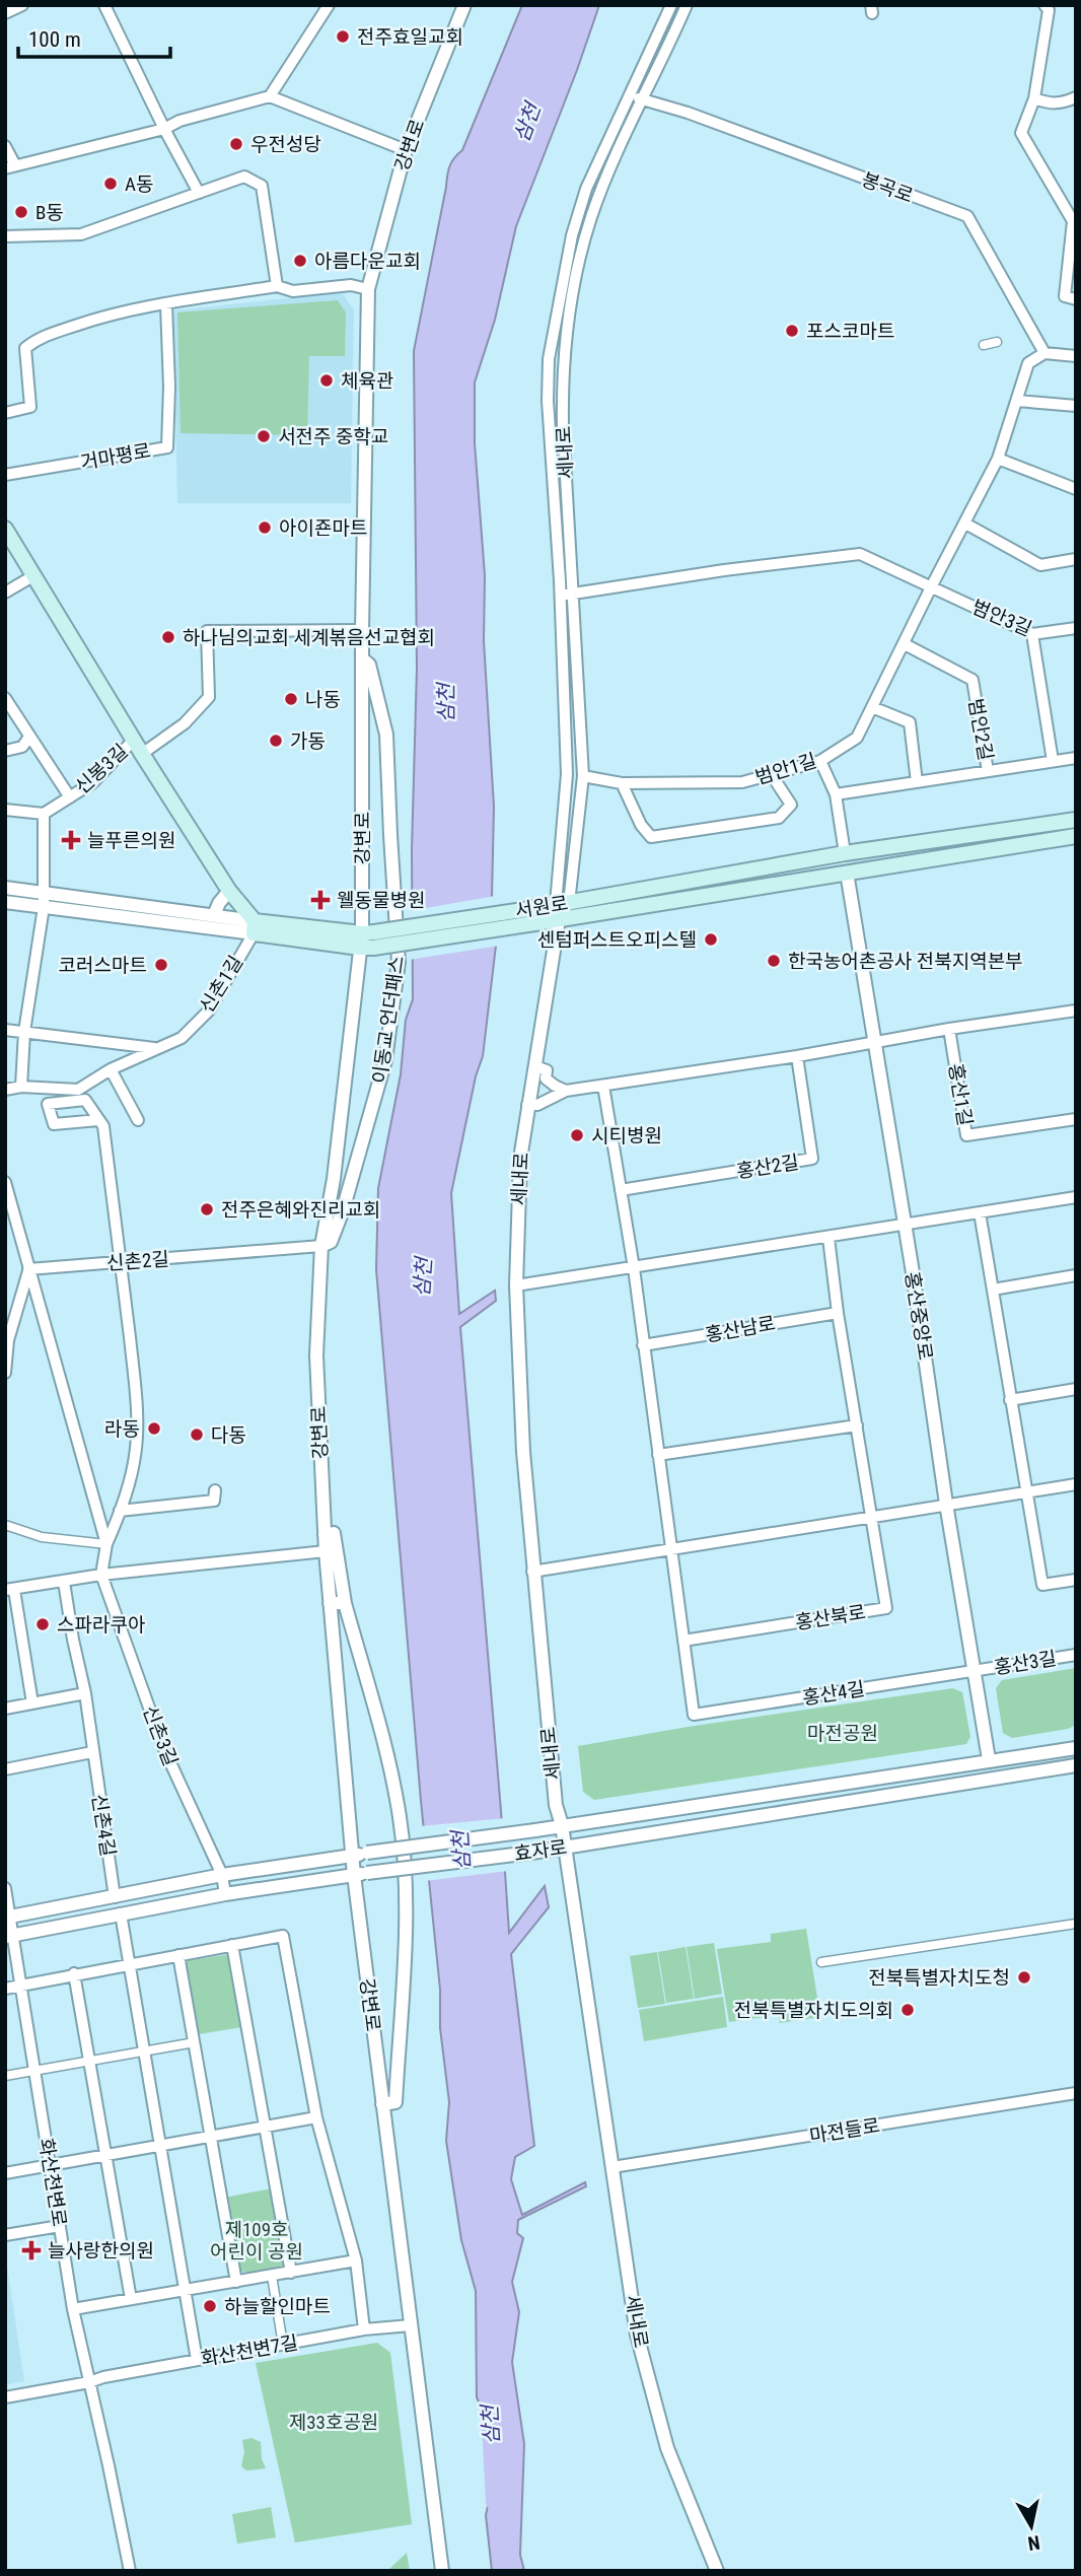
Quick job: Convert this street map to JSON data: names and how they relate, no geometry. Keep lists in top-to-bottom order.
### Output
{
  "streets": {
    "main road": ["서원로"],
    "street": [
      "강변로",
      "봉곡로",
      "세내로",
      "거마평로",
      "범안3길",
      "범안2길",
      "신봉3길",
      "범안1길",
      "신촌1길",
      "이동교 언더패스",
      "홍산1길",
      "홍산2길",
      "신촌2길",
      "홍산중앙로",
      "홍산남로",
      "홍산북로",
      "홍산3길",
      "홍산4길",
      "신촌3길",
      "신촌4길",
      "효자로",
      "마전들로",
      "화산천변로",
      "화산천변7길"
    ]
  },
  "crossings": [
    ["강변로", "서원로"],
    ["강변로", "이동교 언더패스"],
    ["강변로", "신촌2길"],
    ["강변로", "효자로"],
    ["강변로", "화산천변7길"],
    ["봉곡로", "세내로"],
    ["봉곡로", "범안1길"],
    ["세내로", "범안1길"],
    ["세내로", "서원로"],
    ["세내로", "효자로"],
    ["세내로", "마전들로"],
    ["범안3길", "범안1길"],
    ["범안2길", "범안1길"],
    ["서원로", "신촌1길"],
    ["서원로", "홍산중앙로"],
    ["이동교 언더패스", "신촌2길"],
    ["신촌2길", "신촌3길"],
    ["홍산중앙로", "홍산3길"],
    ["홍산중앙로", "홍산4길"],
    ["홍산중앙로", "효자로"],
    ["홍산남로", "홍산북로"],
    ["홍산북로", "홍산4길"],
    ["홍산3길", "홍산4길"],
    ["신촌3길", "효자로"],
    ["신촌4길", "효자로"],
    ["효자로", "화산천변로"],
    ["화산천변로", "화산천변7길"]
  ],
  "water": ["삼천"],
  "parks": ["마전공원", "제109호 어린이 공원", "제33호공원"],
  "places": {
    "other": [
      "전주효일교회",
      "우전성당",
      "A동",
      "B동",
      "아름다운교회",
      "포스코마트",
      "체육관",
      "서전주 중학교",
      "아이죤마트",
      "하나님의교회 세계볶음선교협회",
      "나동",
      "가동",
      "센텀퍼스트오피스텔",
      "한국농어촌공사 전북지역본부",
      "코러스마트",
      "시티병원",
      "전주은혜와진리교회",
      "라동",
      "다동",
      "스파라쿠아",
      "전북특별자치도청",
      "전북특별자치도의회",
      "하늘할인마트"
    ],
    "health": ["늘푸른의원", "웰동물병원", "늘사랑한의원"]
  },
  "scale_bar": "100 m",
  "north": "bottom"
}
